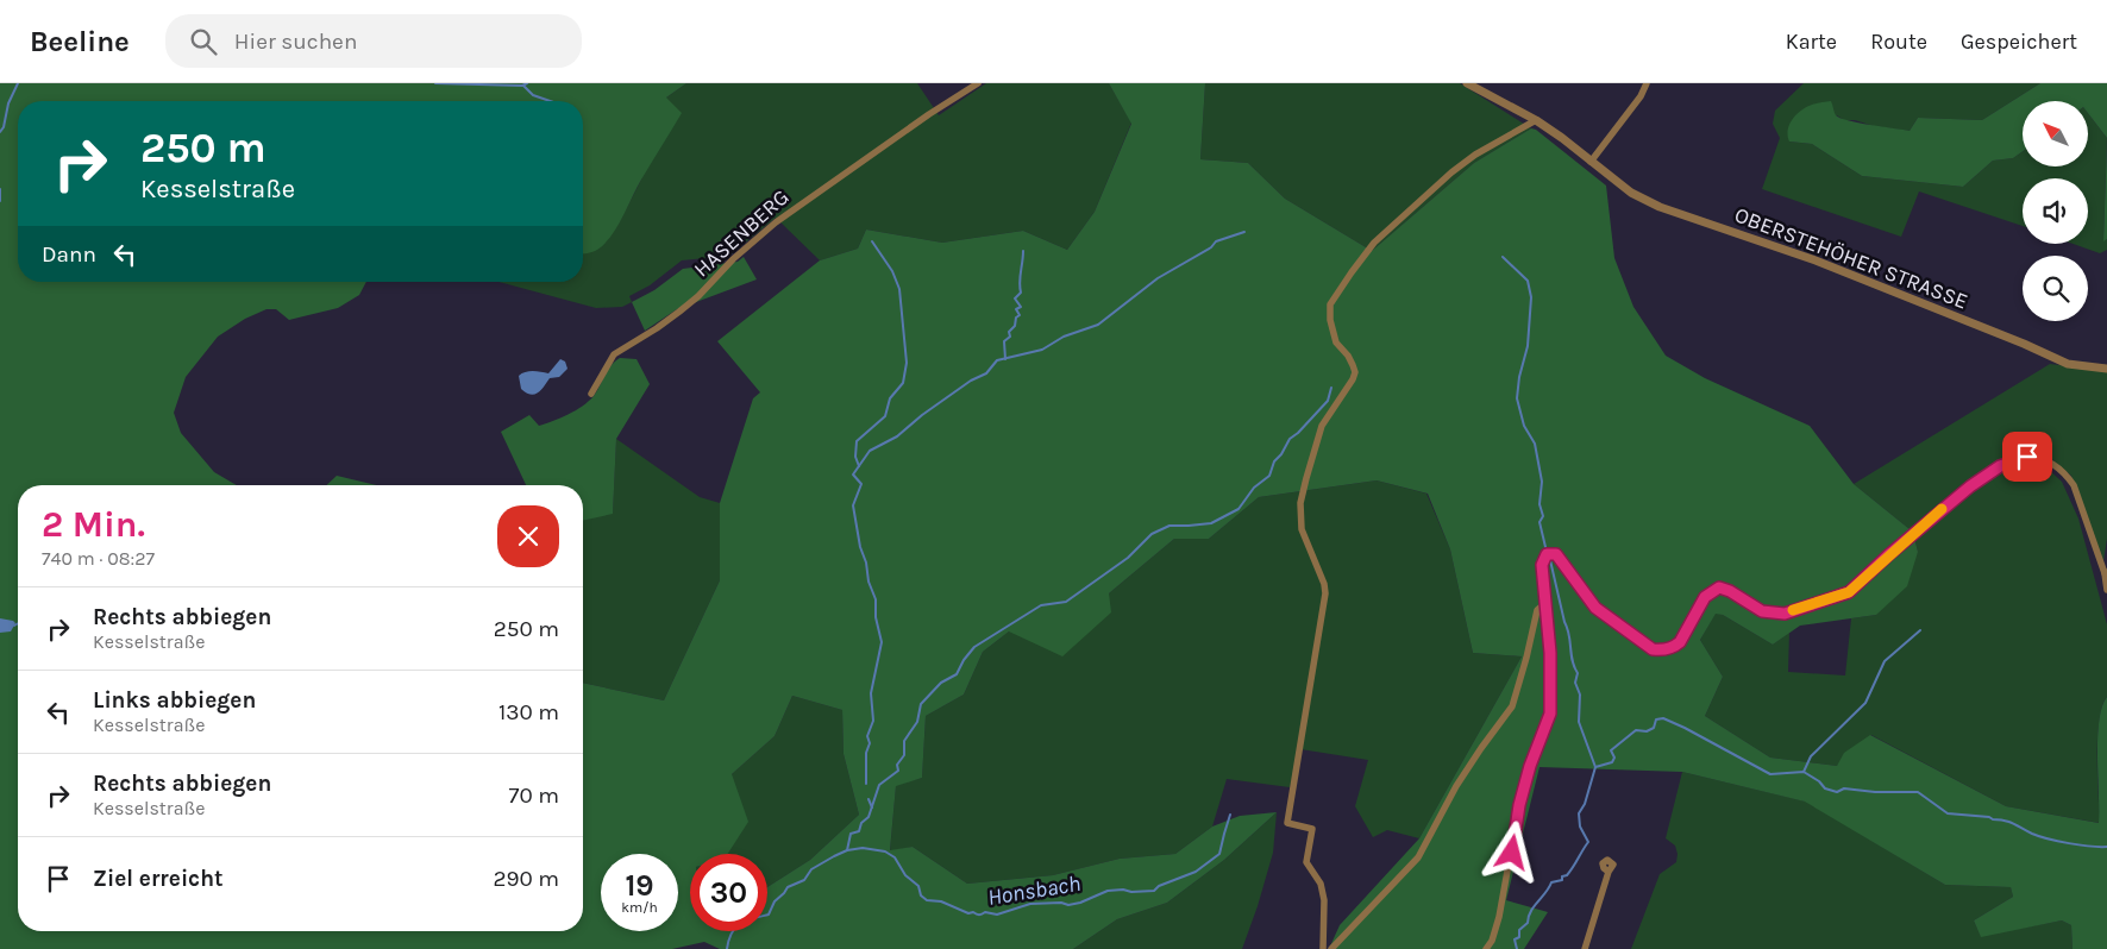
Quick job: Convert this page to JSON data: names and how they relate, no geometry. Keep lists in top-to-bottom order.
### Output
{
  "streets": {
    "street": ["HASENBERG", "OBERSTEHÖHER STRASSE"]
  },
  "water": ["Honsbach"],
  "north": "top left",
  "page": {
    "header": "Beeline",
    "search": "Hier suchen",
    "nav": ["Karte", "Route", "Gespeichert"],
    "turn": ["250 m", "Kesselstraße"],
    "then": "Dann",
    "heading": ["2 Min.", "740 m · 08:27"],
    "list": [
      {
        "name": "Rechts abbiegen",
        "note": "Kesselstraße",
        "value": "250 m"
      },
      {
        "name": "Links abbiegen",
        "note": "Kesselstraße",
        "value": "130 m"
      },
      {
        "name": "Rechts abbiegen",
        "note": "Kesselstraße",
        "value": "70 m"
      },
      {
        "name": "Ziel erreicht",
        "value": "290 m"
      }
    ],
    "speed": "19 km/h",
    "limit": "30"
  }
}
